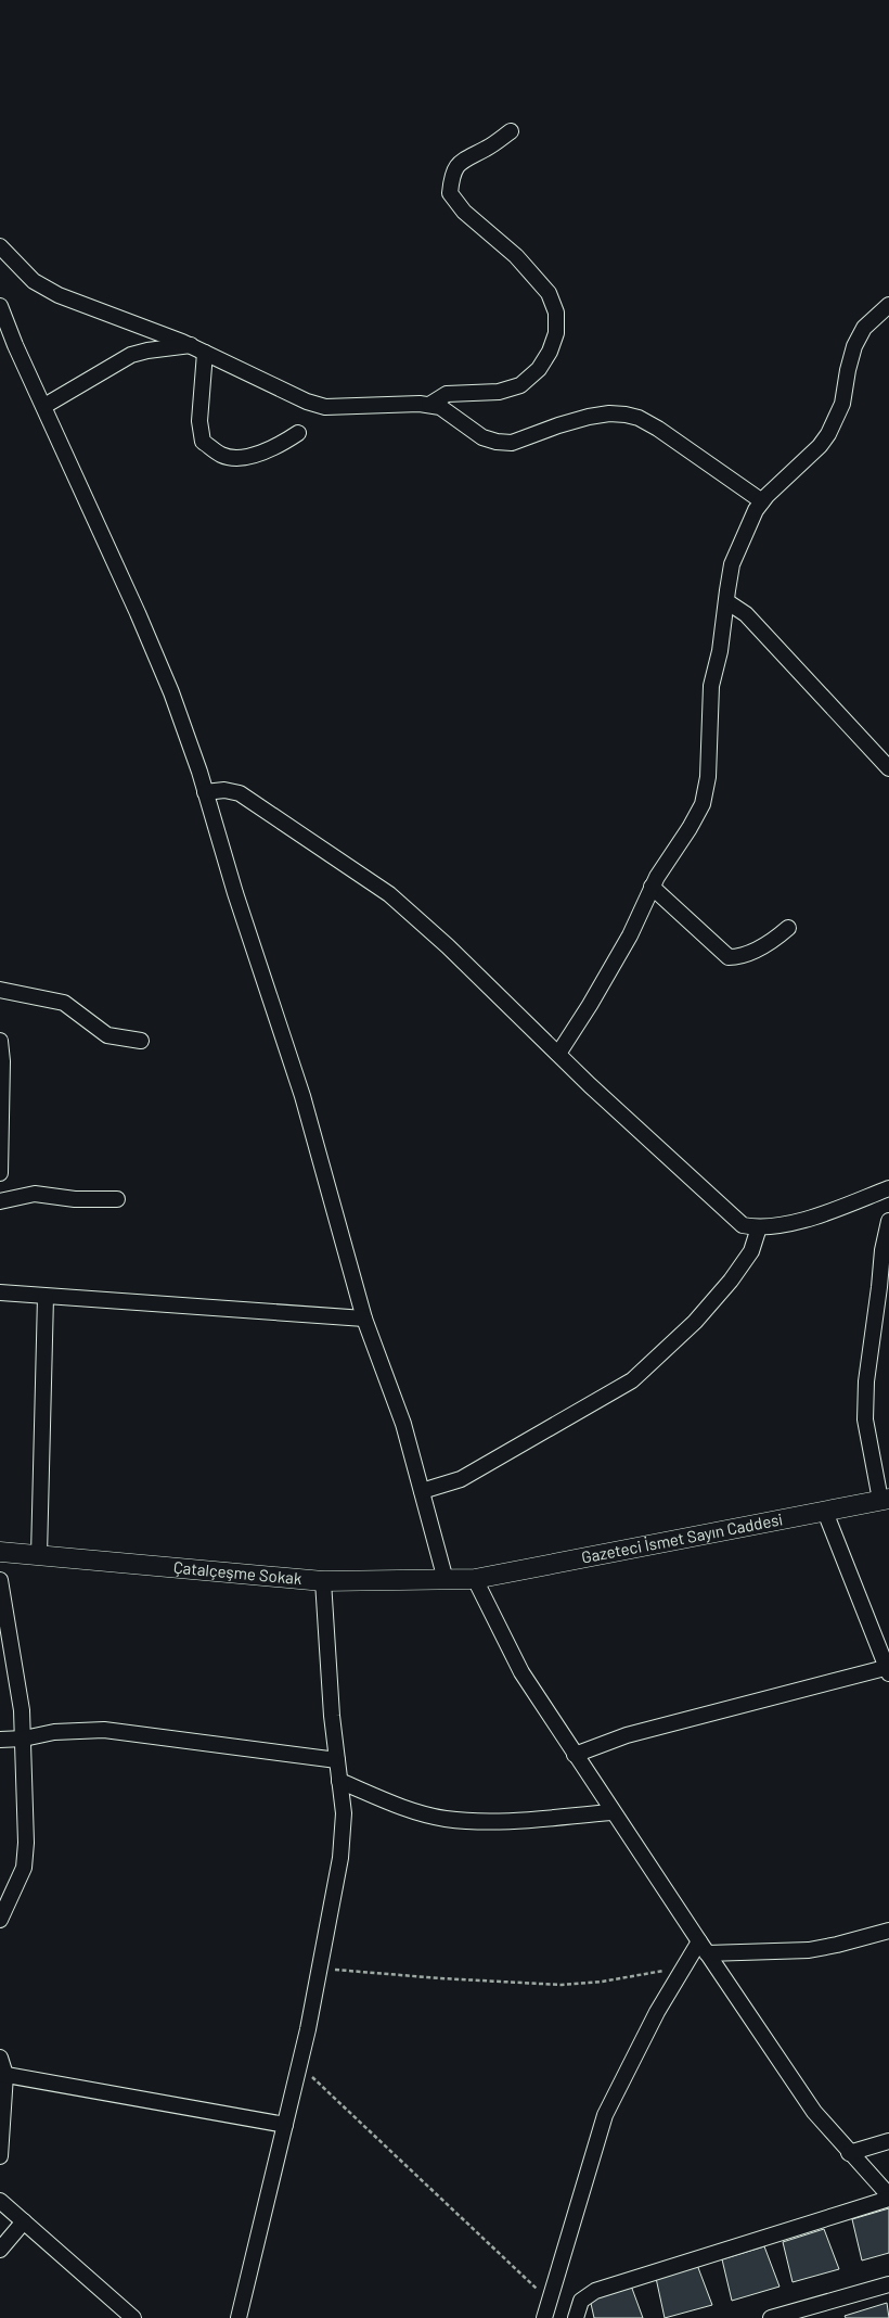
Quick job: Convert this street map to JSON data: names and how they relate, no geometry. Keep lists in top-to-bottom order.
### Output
{
  "streets": {
    "street": ["Gazeteci İsmet Sayın Caddesi", "Çatalçeşme Sokak"]
  },
  "crossings": [
    ["Gazeteci İsmet Sayın Caddesi", "Çatalçeşme Sokak"]
  ]
}
